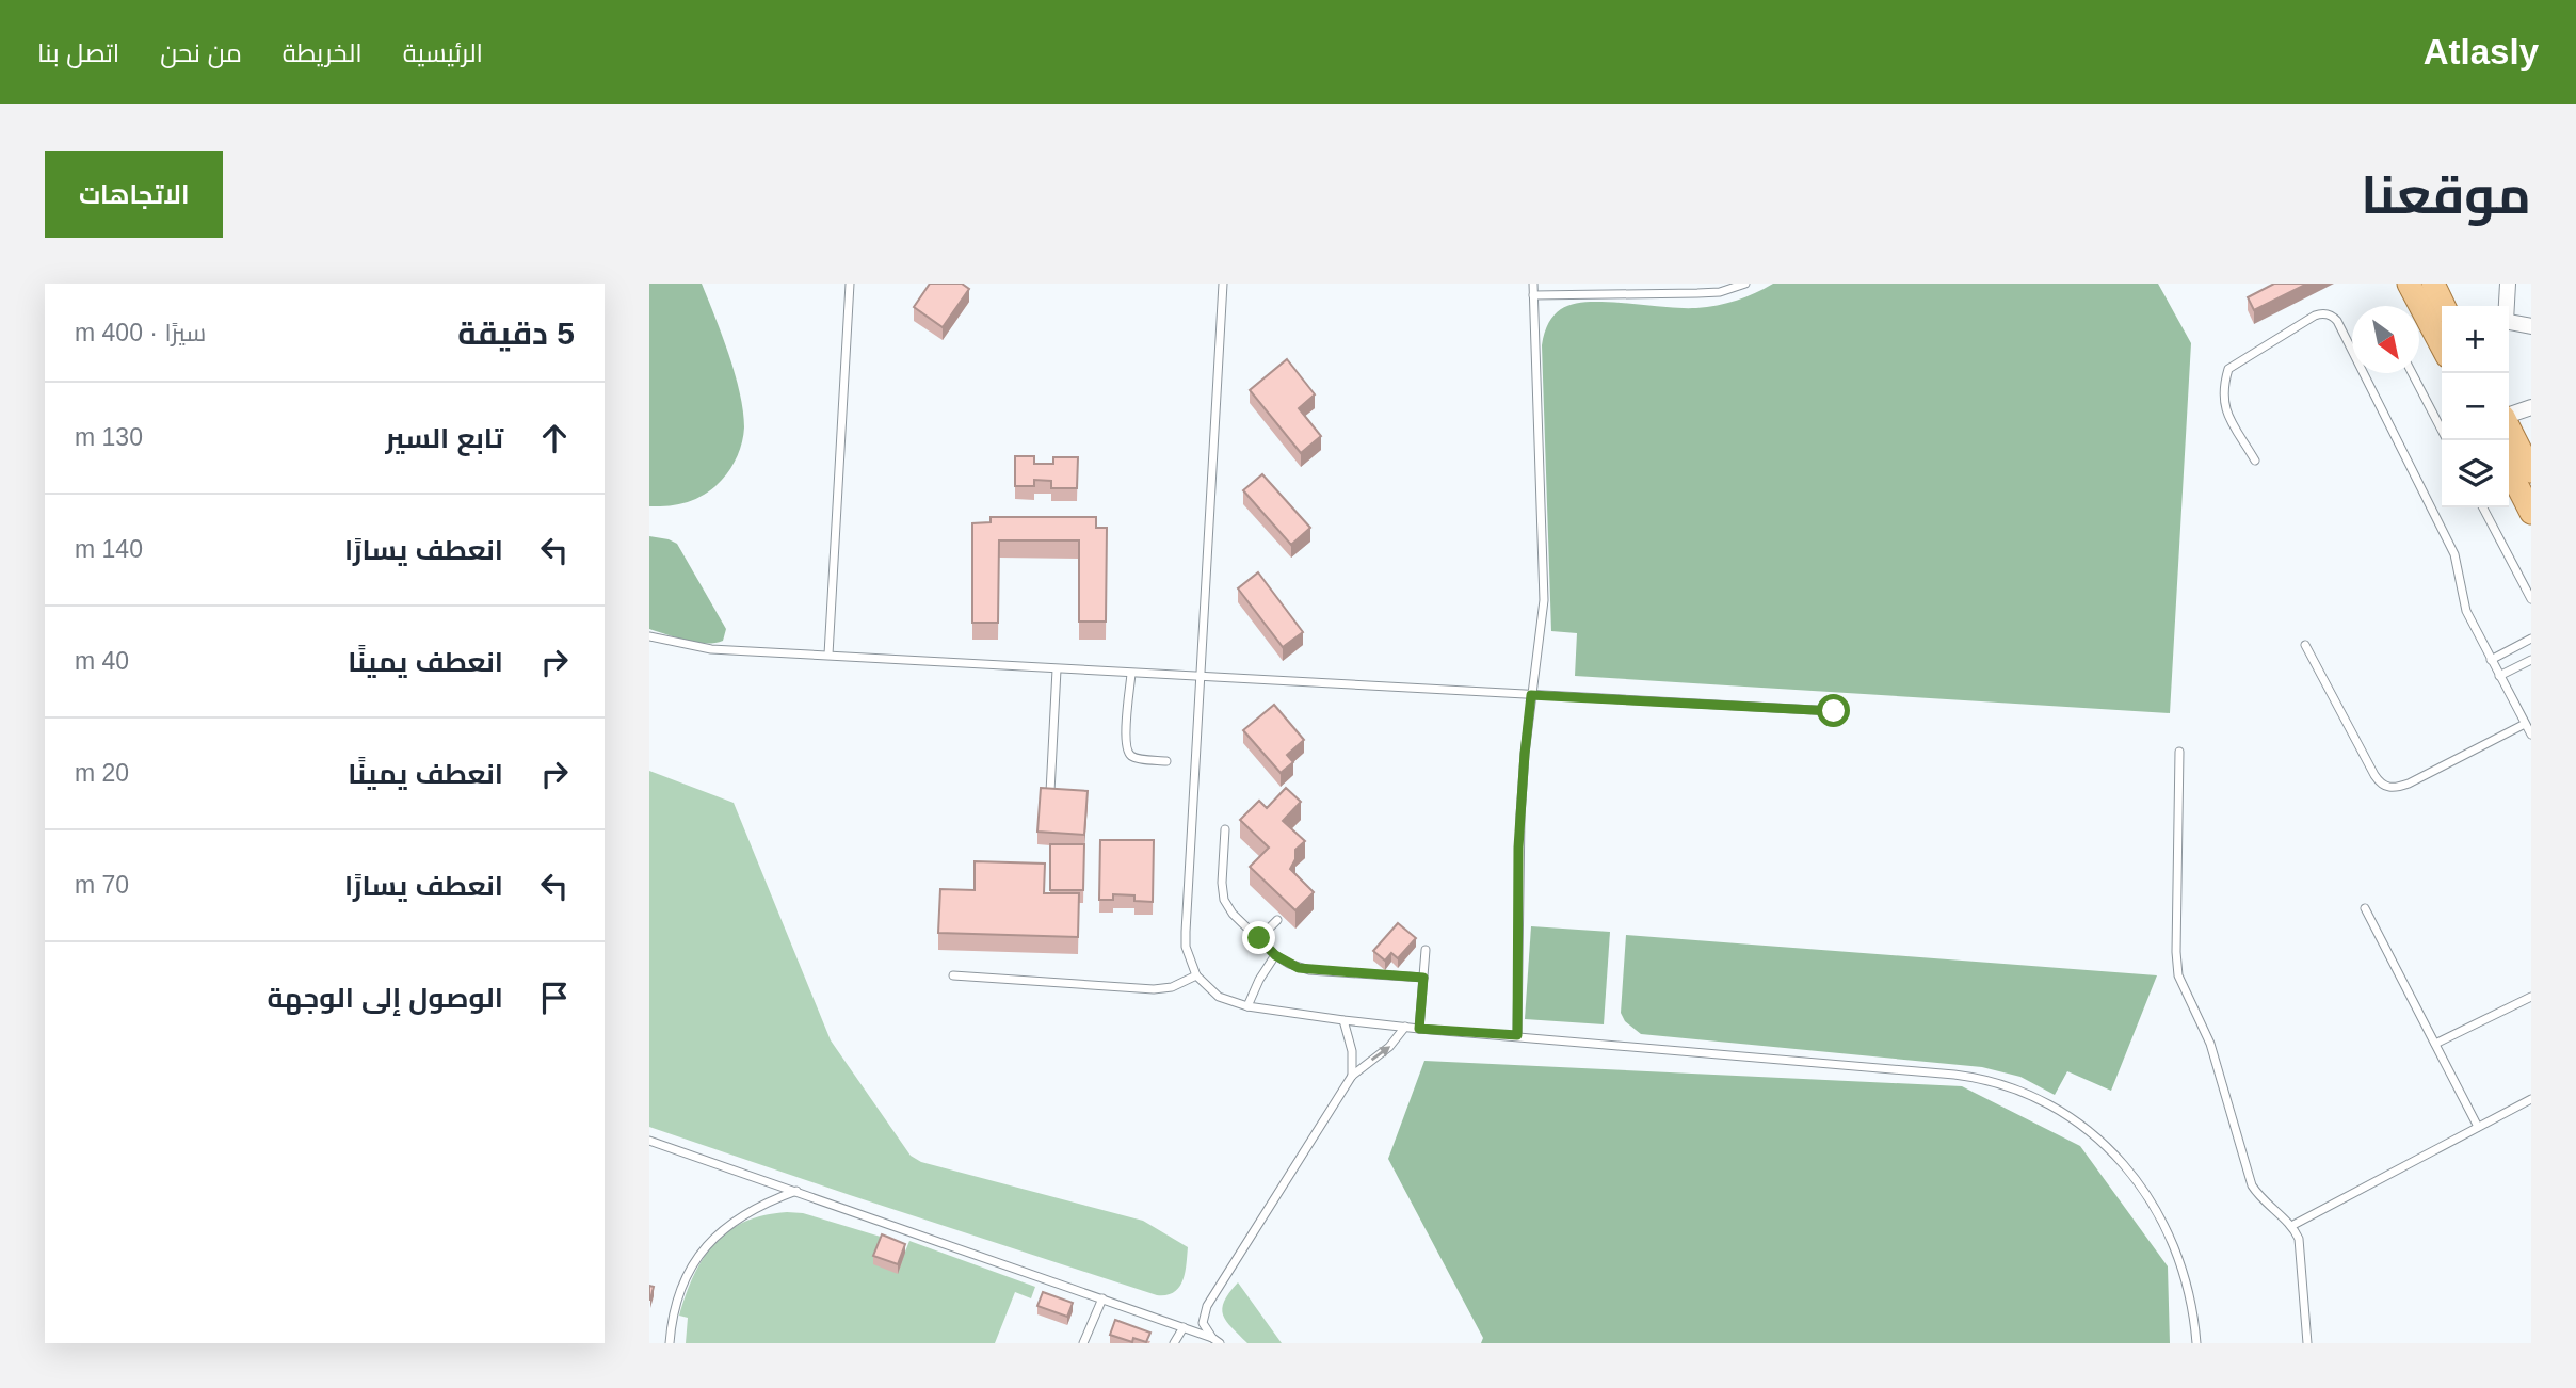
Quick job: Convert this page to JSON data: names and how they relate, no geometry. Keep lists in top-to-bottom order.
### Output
{
  "north": "bottom right",
  "page": {
    "header": "Atlasly",
    "nav": [
      "الرئيسية",
      "الخريطة",
      "من نحن",
      "اتصل بنا"
    ],
    "title": "موقعنا",
    "buttons": "الاتجاهات",
    "heading": ["5 دقيقة", "سيرًا · 400 m"],
    "map_buttons": ["+", "−"],
    "list": [
      ["تابع السير", "130 m"],
      ["انعطف يسارًا", "140 m"],
      ["انعطف يمينًا", "40 m"],
      ["انعطف يمينًا", "20 m"],
      ["انعطف يسارًا", "70 m"],
      "الوصول إلى الوجهة"
    ]
  }
}
